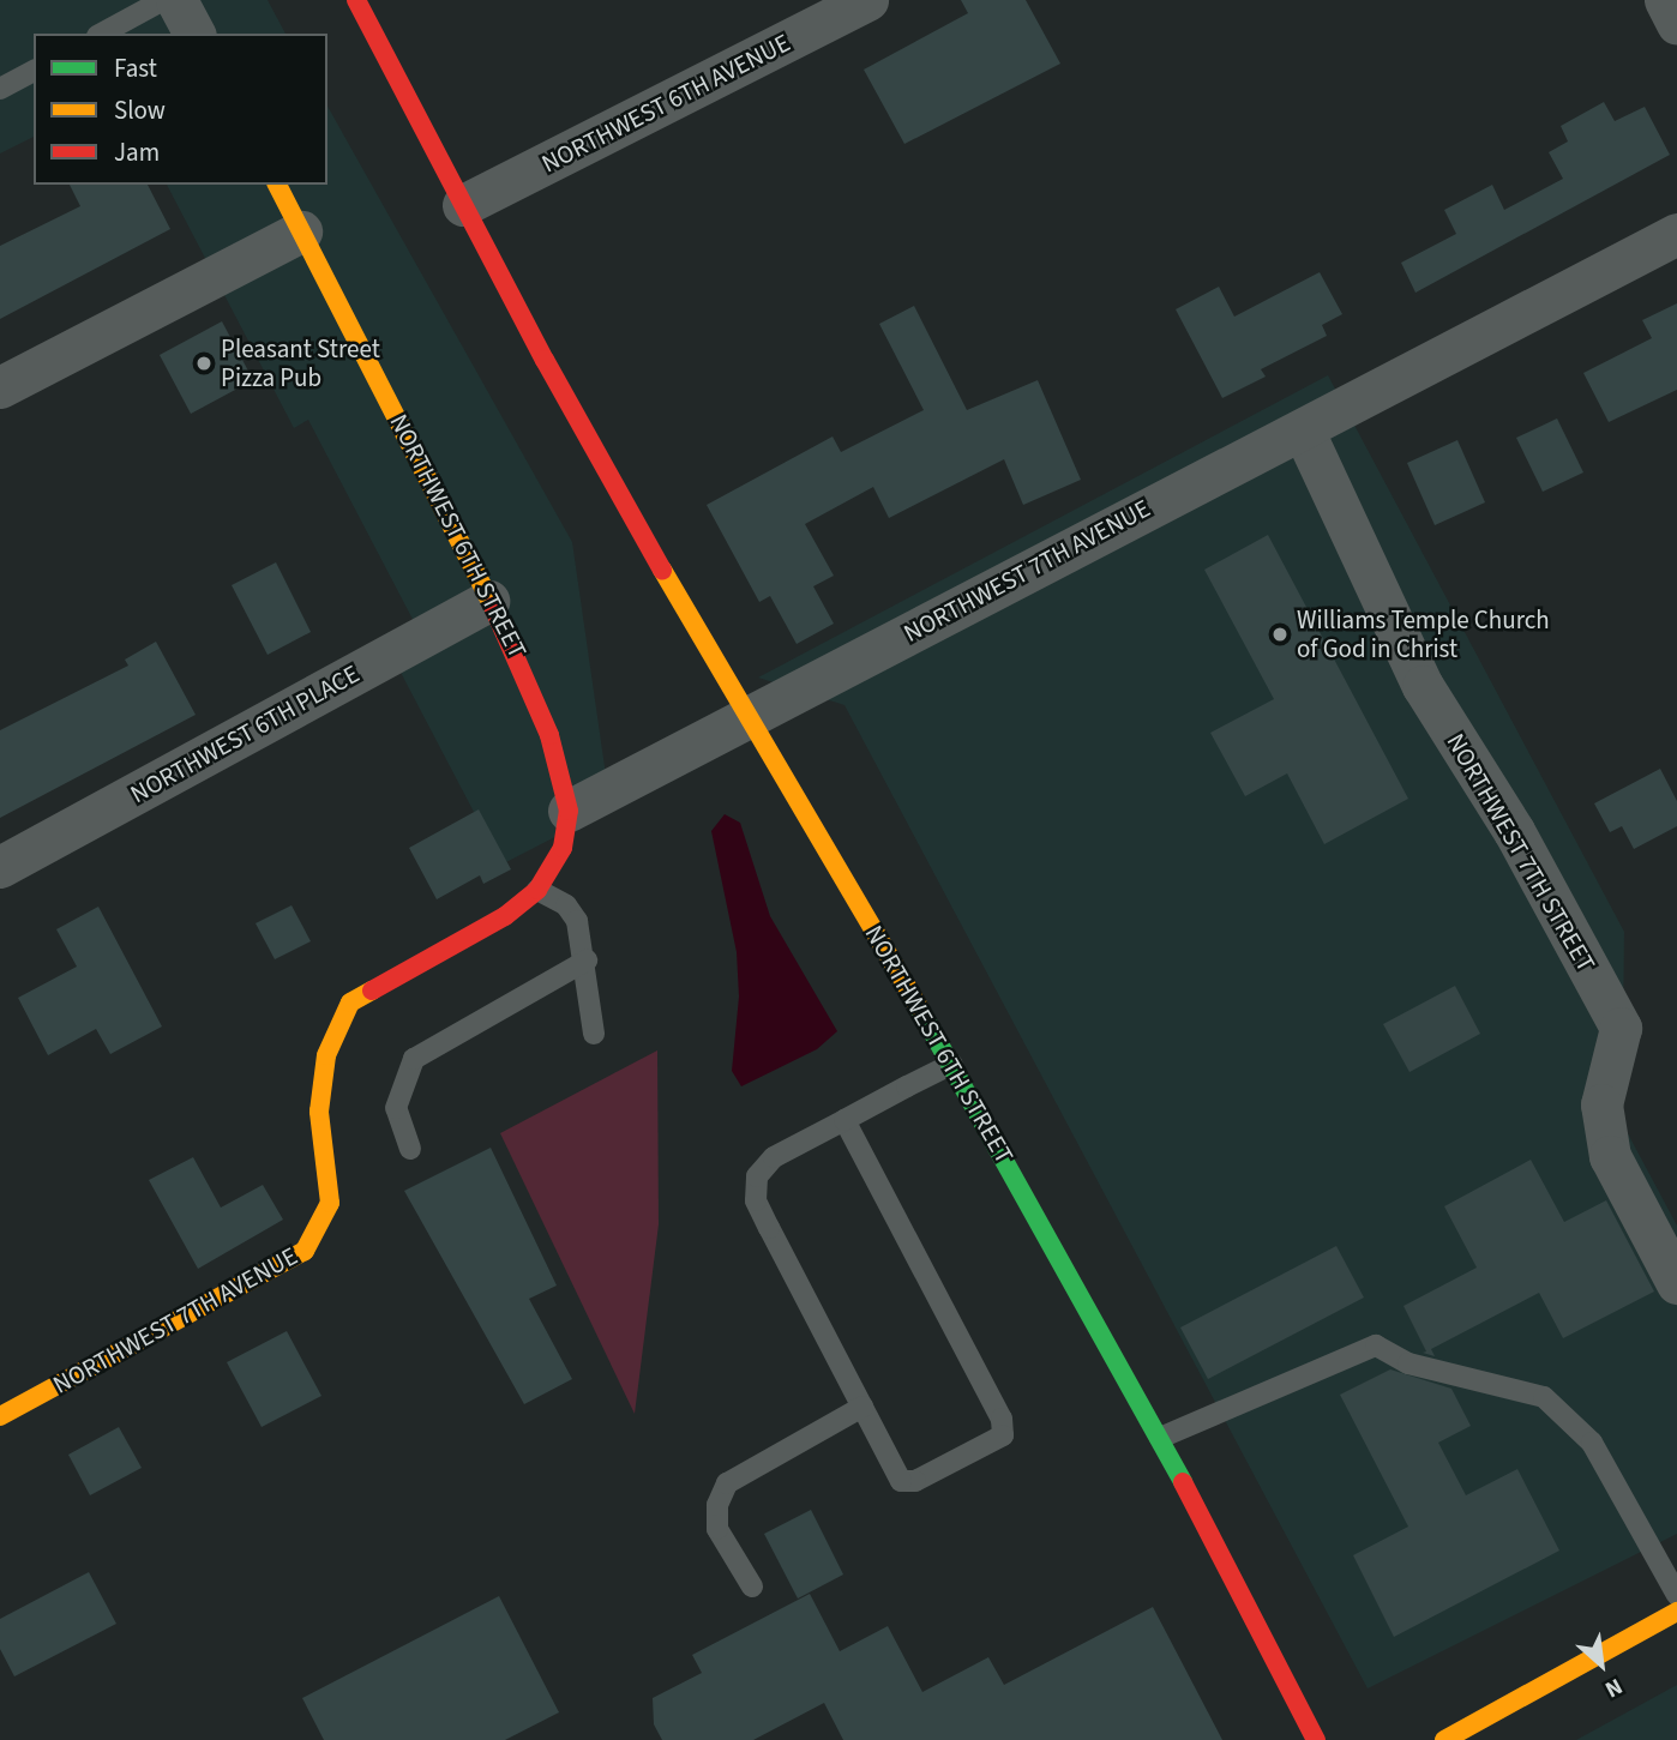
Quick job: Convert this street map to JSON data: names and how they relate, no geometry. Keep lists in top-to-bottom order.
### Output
{
  "streets": {
    "street": [
      "NORTHWEST 6TH AVENUE",
      "NORTHWEST 6TH STREET",
      "NORTHWEST 7TH AVENUE",
      "NORTHWEST 6TH PLACE",
      "NORTHWEST 7TH STREET"
    ]
  },
  "crossings": [
    ["NORTHWEST 6TH AVENUE", "NORTHWEST 6TH STREET"],
    ["NORTHWEST 6TH STREET", "NORTHWEST 7TH AVENUE"],
    ["NORTHWEST 6TH STREET", "NORTHWEST 6TH PLACE"],
    ["NORTHWEST 7TH AVENUE", "NORTHWEST 7TH STREET"]
  ],
  "places": ["Pleasant Street Pizza Pub", "Williams Temple Church of God in Christ"],
  "legend": ["Fast", "Slow", "Jam"],
  "north": "bottom right"
}
